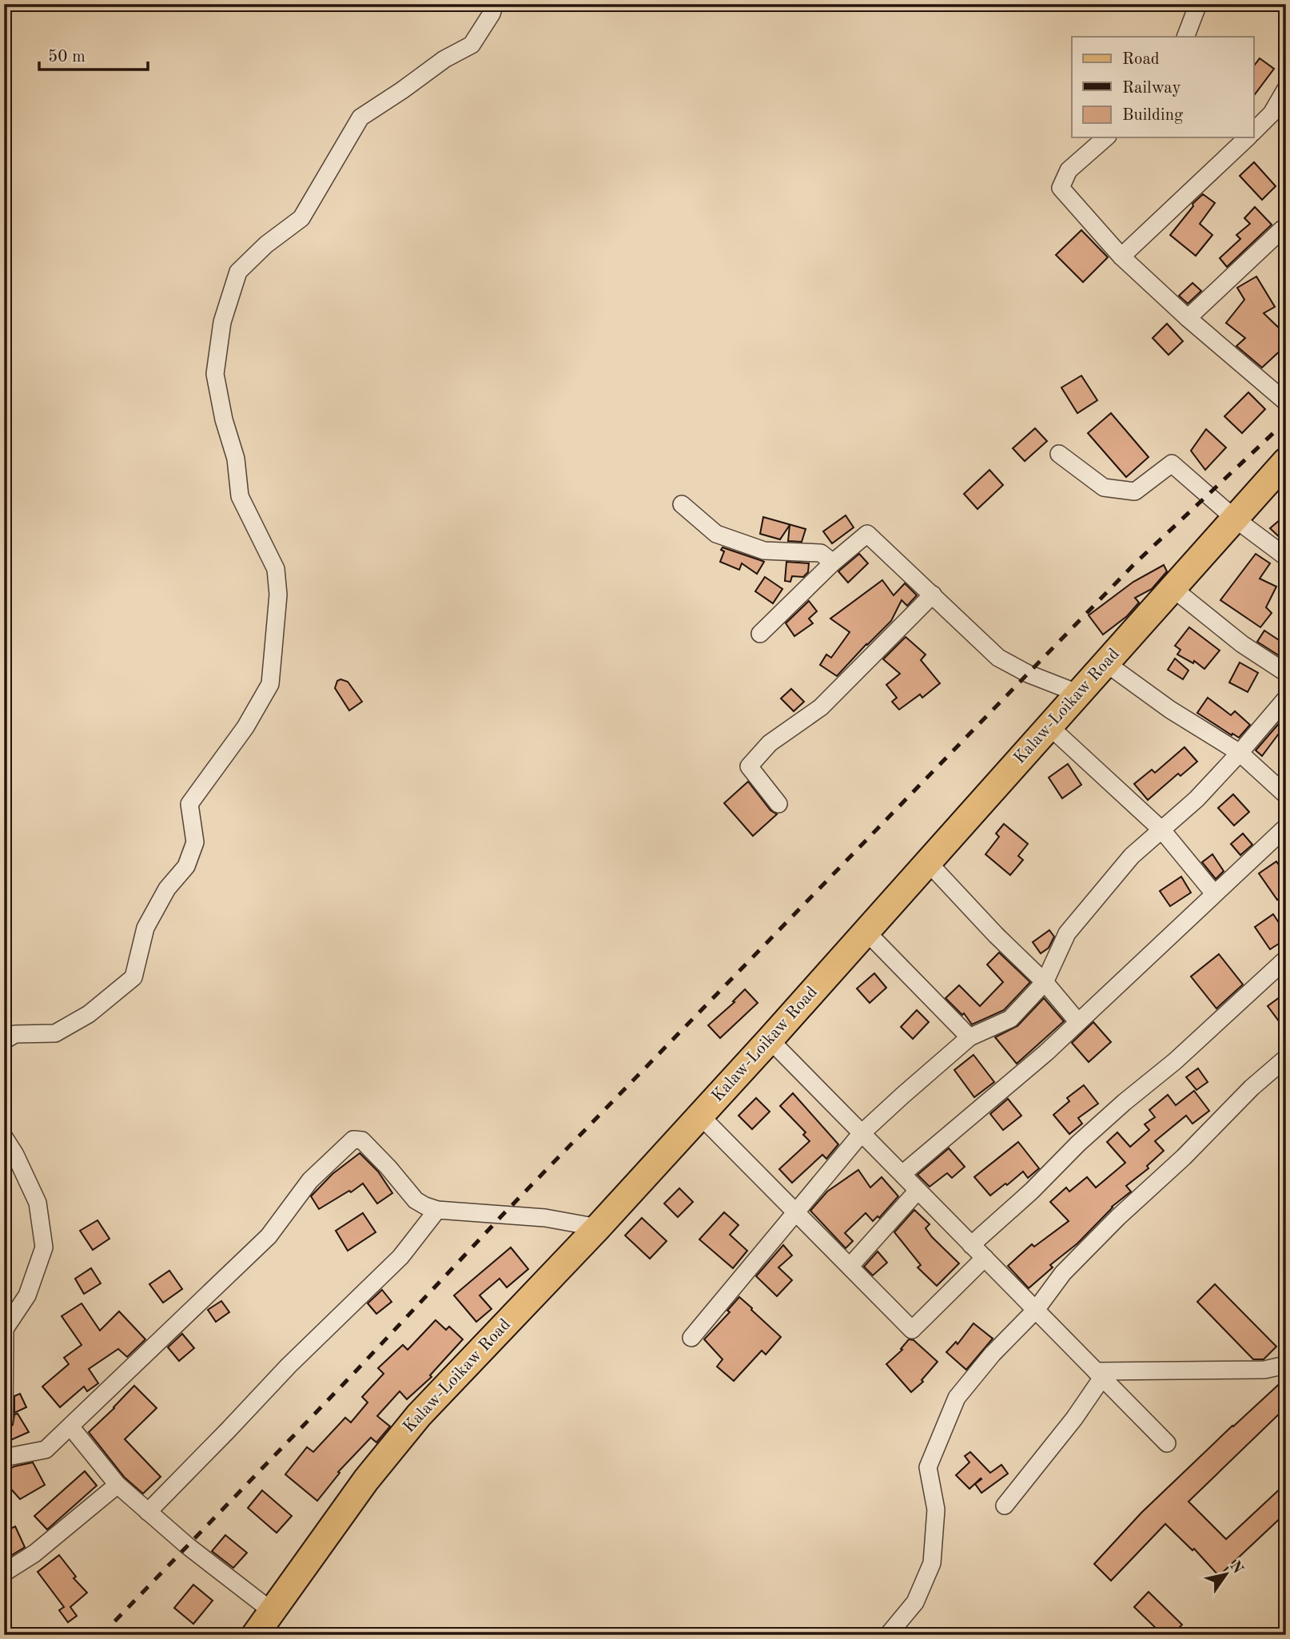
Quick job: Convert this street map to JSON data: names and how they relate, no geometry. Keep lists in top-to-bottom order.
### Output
{
  "streets": {
    "main road": ["Kalaw-Loikaw Road"]
  },
  "legend": ["Road", "Railway", "Building"],
  "scale_bar": "50 m",
  "north": "top right"
}
